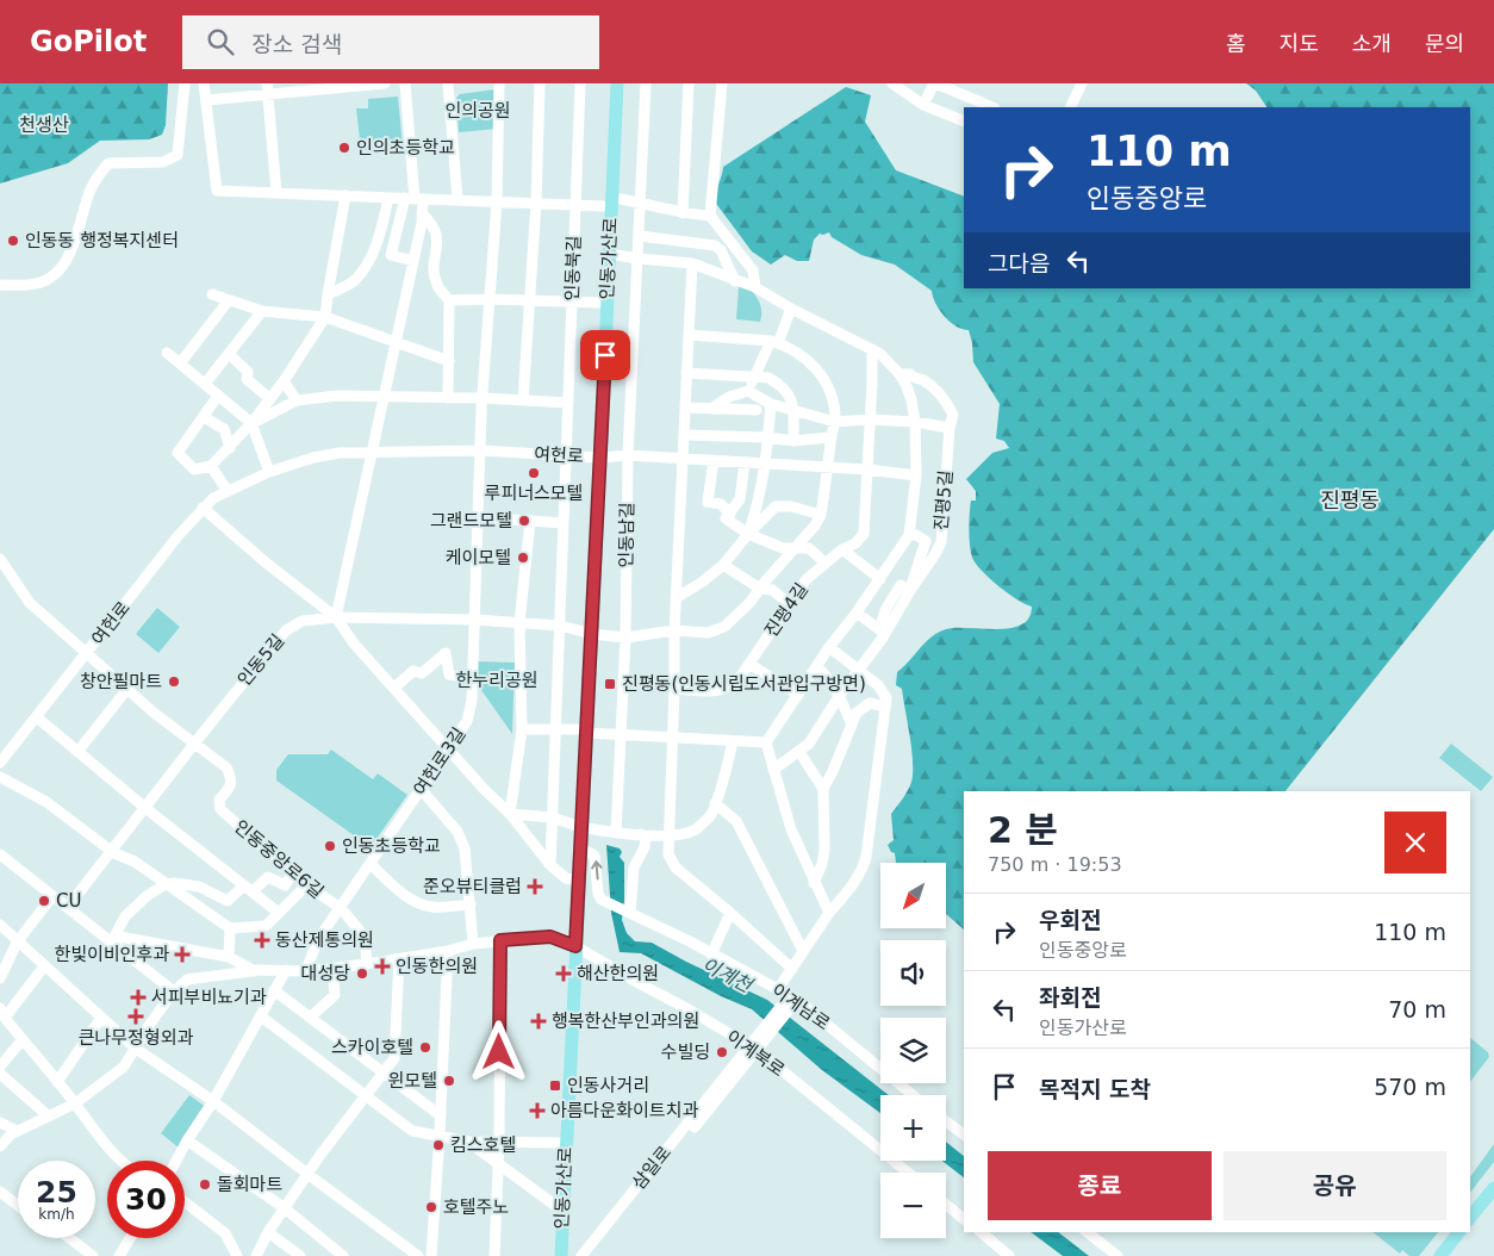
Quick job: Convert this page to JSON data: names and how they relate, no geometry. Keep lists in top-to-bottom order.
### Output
{
  "streets": {
    "main road": ["인동가산로"],
    "street": [
      "인동북길",
      "여헌로",
      "진평5길",
      "인동남길",
      "진평4길",
      "인동5길",
      "여헌로3길",
      "인동중앙로6길",
      "이계남로",
      "이계북로",
      "삼일로"
    ]
  },
  "crossings": [
    ["인동가산로", "여헌로"],
    ["인동가산로", "인동5길"],
    ["인동가산로", "이계남로"],
    ["인동가산로", "이계북로"],
    ["인동북길", "여헌로"],
    ["인동북길", "인동5길"],
    ["여헌로", "인동남길"],
    ["여헌로", "진평4길"],
    ["여헌로", "여헌로3길"],
    ["여헌로", "인동중앙로6길"],
    ["인동남길", "인동5길"],
    ["인동5길", "여헌로3길"],
    ["인동5길", "인동중앙로6길"],
    ["여헌로3길", "인동중앙로6길"],
    ["여헌로3길", "이계북로"],
    ["인동중앙로6길", "이계북로"],
    ["이계남로", "삼일로"],
    ["이계북로", "삼일로"]
  ],
  "districts": ["진평동"],
  "water": ["이계천"],
  "parks": ["인의공원", "천생산", "한누리공원"],
  "places": {
    "other": [
      "인의초등학교",
      "인동동 행정복지센터",
      "루피너스모텔",
      "그랜드모텔",
      "케이모텔",
      "창안필마트",
      "인동초등학교",
      "CU",
      "대성당",
      "스카이호텔",
      "수빌딩",
      "윈모텔",
      "킴스호텔",
      "돌회마트",
      "호텔주노"
    ],
    "transit": ["진평동(인동시립도서관입구방면)", "인동사거리"],
    "health": [
      "준오뷰티클럽",
      "동산제통의원",
      "한빛이비인후과",
      "인동한의원",
      "해산한의원",
      "서피부비뇨기과",
      "큰나무정형외과",
      "행복한산부인과의원",
      "아름다운화이트치과"
    ]
  },
  "north": "bottom left",
  "page": {
    "header": "GoPilot",
    "search": "장소 검색",
    "nav": [
      "홈",
      "지도",
      "소개",
      "문의"
    ],
    "turn": ["110 m", "인동중앙로"],
    "then": "그다음",
    "heading": ["2 분", "750 m · 19:53"],
    "map_buttons": ["+", "−"],
    "list": [
      {
        "name": "우회전",
        "note": "인동중앙로",
        "value": "110 m"
      },
      {
        "name": "좌회전",
        "note": "인동가산로",
        "value": "70 m"
      },
      {
        "name": "목적지 도착",
        "value": "570 m"
      }
    ],
    "buttons": ["종료", "공유"],
    "speed": "25 km/h",
    "limit": "30"
  }
}
